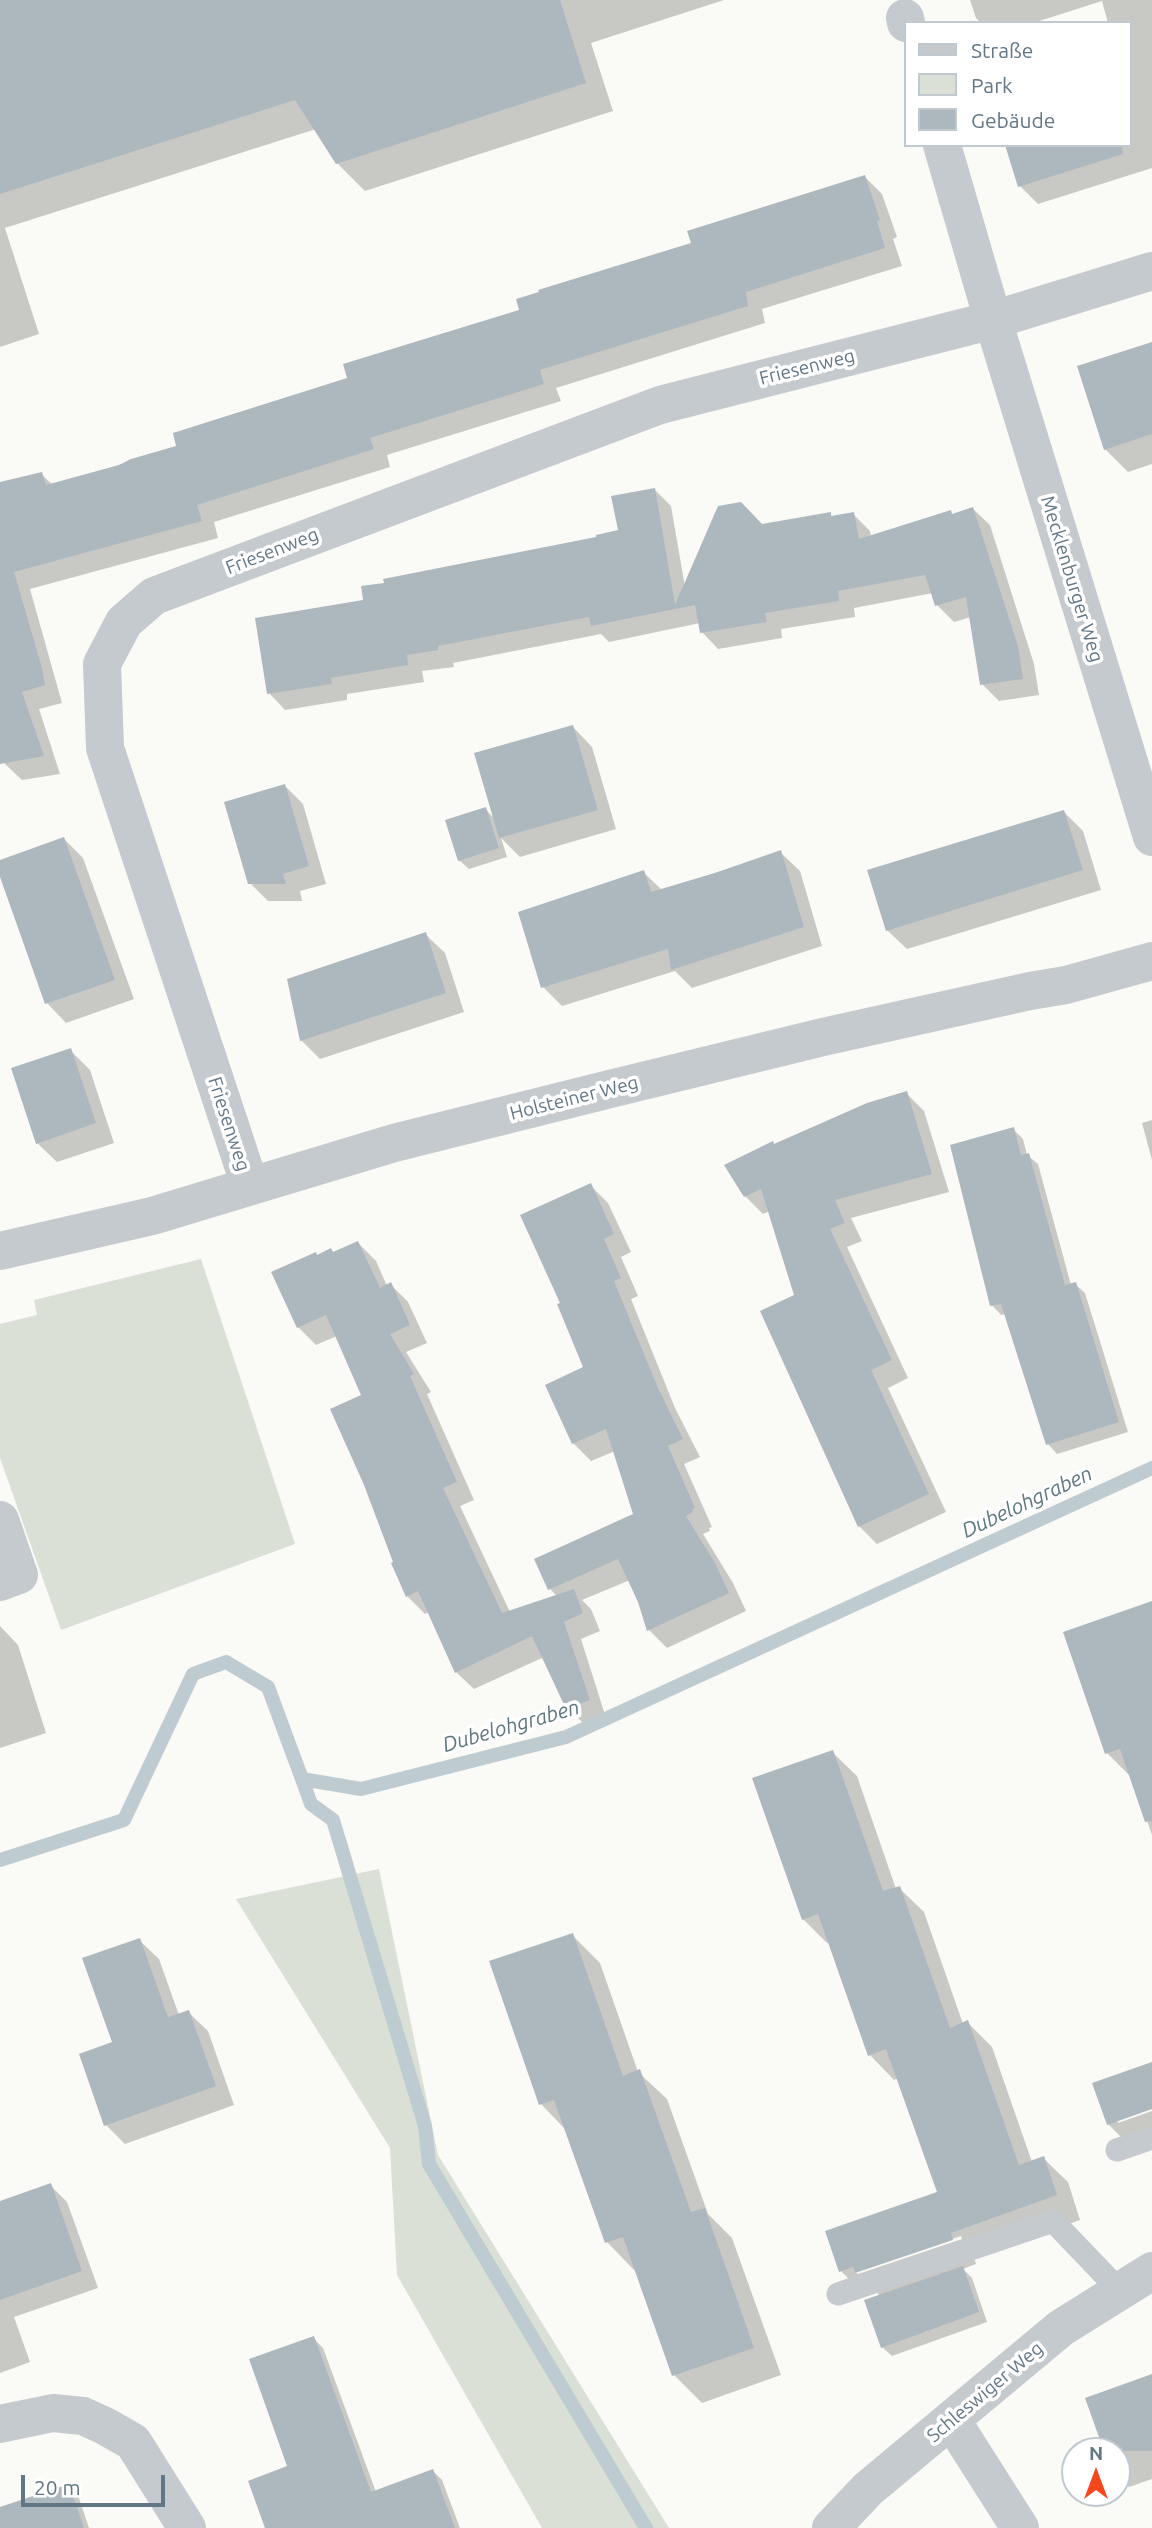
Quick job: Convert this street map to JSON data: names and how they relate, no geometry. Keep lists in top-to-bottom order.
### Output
{
  "streets": {
    "street": [
      "Friesenweg",
      "Mecklenburger Weg",
      "Holsteiner Weg",
      "Schleswiger Weg"
    ]
  },
  "crossings": [
    ["Friesenweg", "Mecklenburger Weg"],
    ["Friesenweg", "Holsteiner Weg"]
  ],
  "water": ["Dubelohgraben"],
  "legend": ["Straße", "Park", "Gebäude"],
  "scale_bar": "20 m",
  "north": "top"
}
